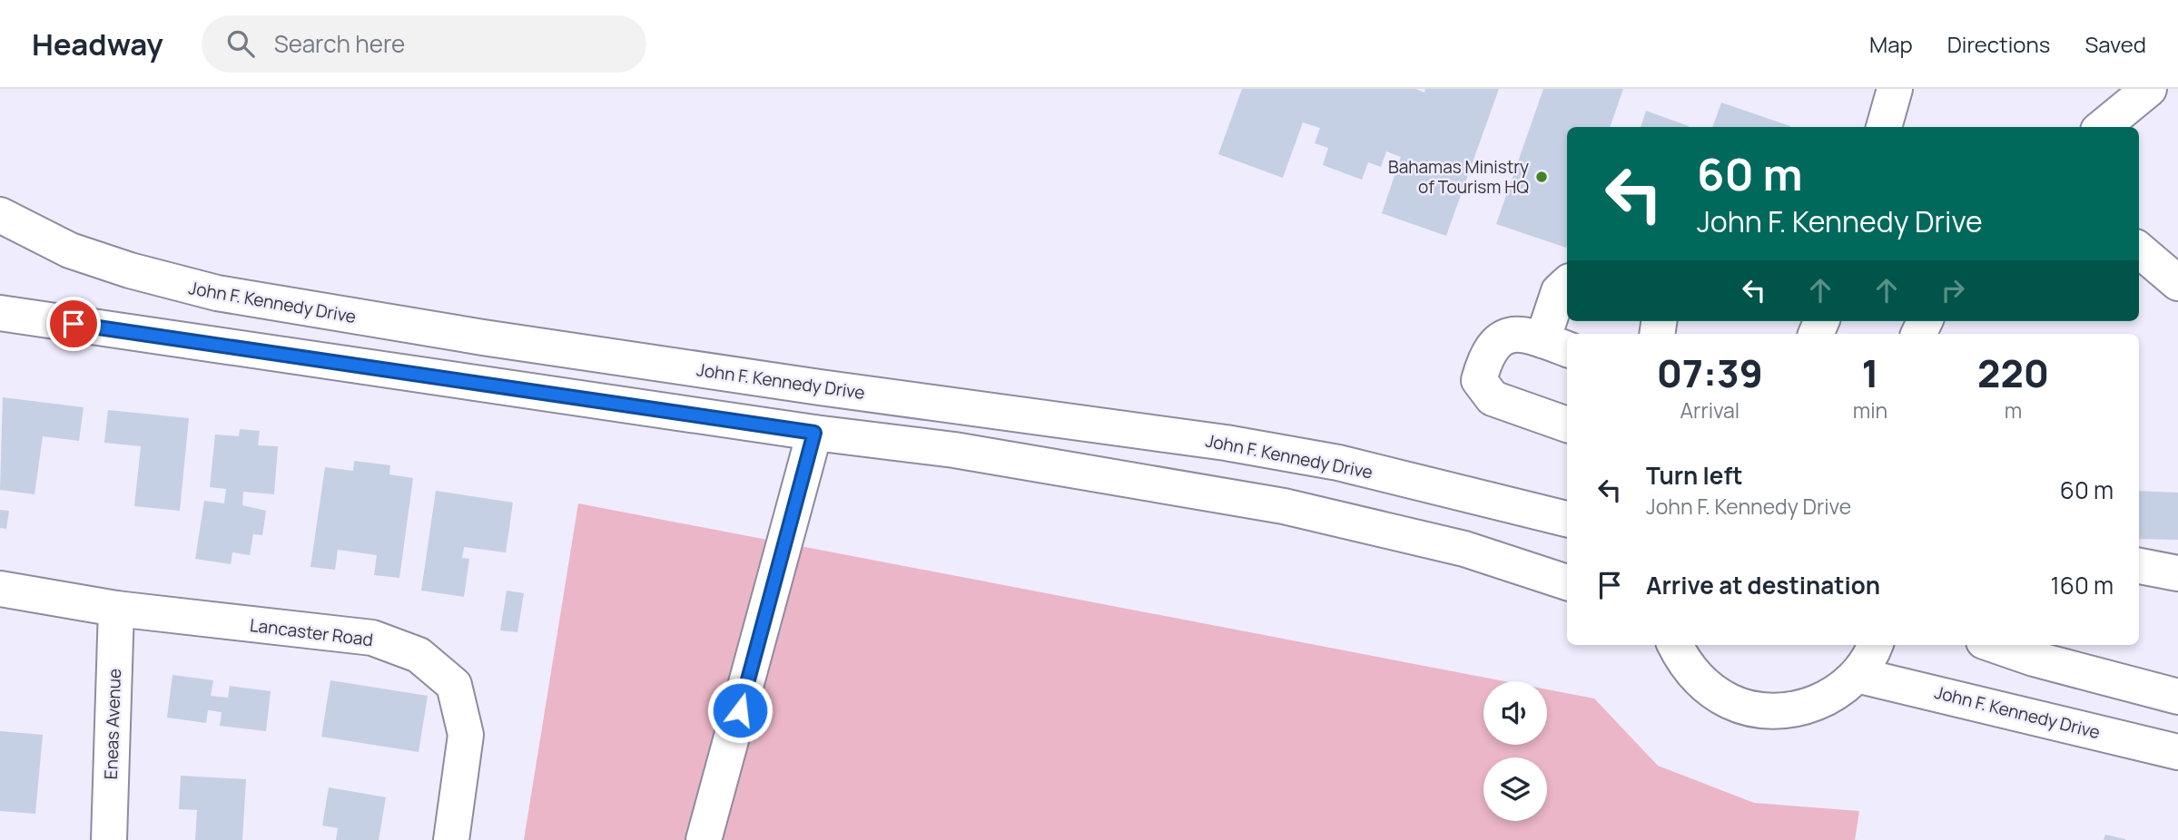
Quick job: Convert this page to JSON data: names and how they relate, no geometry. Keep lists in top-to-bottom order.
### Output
{
  "streets": {
    "main road": ["John F. Kennedy Drive", "Lancaster Road", "Eneas Avenue"]
  },
  "crossings": [
    ["Lancaster Road", "Eneas Avenue"]
  ],
  "places": ["Bahamas Ministry of Tourism HQ"],
  "page": {
    "header": "Headway",
    "search": "Search here",
    "nav": ["Map", "Directions", "Saved"],
    "turn": ["60 m", "John F. Kennedy Drive"],
    "eta": [
      "07:39",
      "Arrival",
      "1",
      "min",
      "220",
      "m"
    ],
    "list": [
      {
        "name": "Turn left",
        "note": "John F. Kennedy Drive",
        "value": "60 m"
      },
      {
        "name": "Arrive at destination",
        "value": "160 m"
      }
    ]
  }
}
